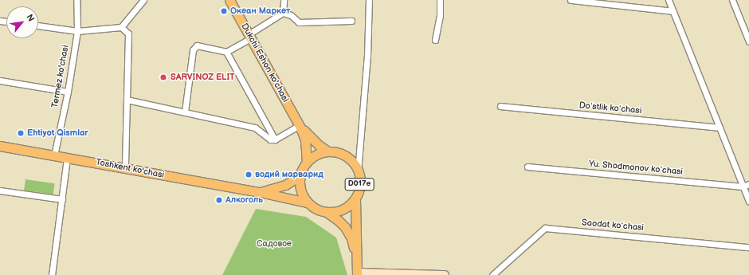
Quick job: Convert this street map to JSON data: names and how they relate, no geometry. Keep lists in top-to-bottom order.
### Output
{
  "streets": {
    "main road": ["Dukchi Eshon ko'chasi", "Toshkent ko'chasi", "D017e"],
    "street": [
      "Termez ko'chasi",
      "Doʻstlik koʻchasi",
      "Yu. Shodmonov koʻchasi",
      "Saodat koʻchasi"
    ]
  },
  "crossings": [
    ["Dukchi Eshon ko'chasi", "D017e"],
    ["Termez ko'chasi", "Toshkent ko'chasi"],
    ["Toshkent ko'chasi", "D017e"]
  ],
  "parks": ["Садовое"],
  "places": [
    "Океан Маркет",
    "SARVINOZ ELIT",
    "Ehtiyot Qismlar",
    "водий марварид",
    "Алкоголь"
  ],
  "north": "top right"
}
